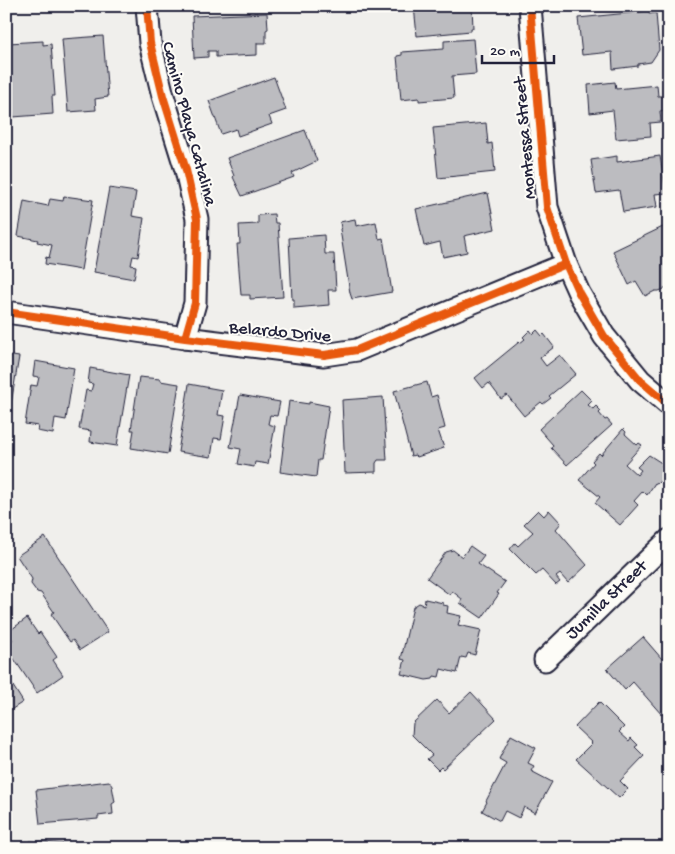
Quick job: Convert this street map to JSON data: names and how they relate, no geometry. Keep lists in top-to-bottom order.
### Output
{
  "streets": {
    "street": [
      "Camino Playa Catalina",
      "Montessa Street",
      "Belardo Drive",
      "Jumilla Street"
    ]
  },
  "crossings": [
    ["Camino Playa Catalina", "Belardo Drive"],
    ["Montessa Street", "Belardo Drive"]
  ],
  "scale_bar": "20 m"
}
